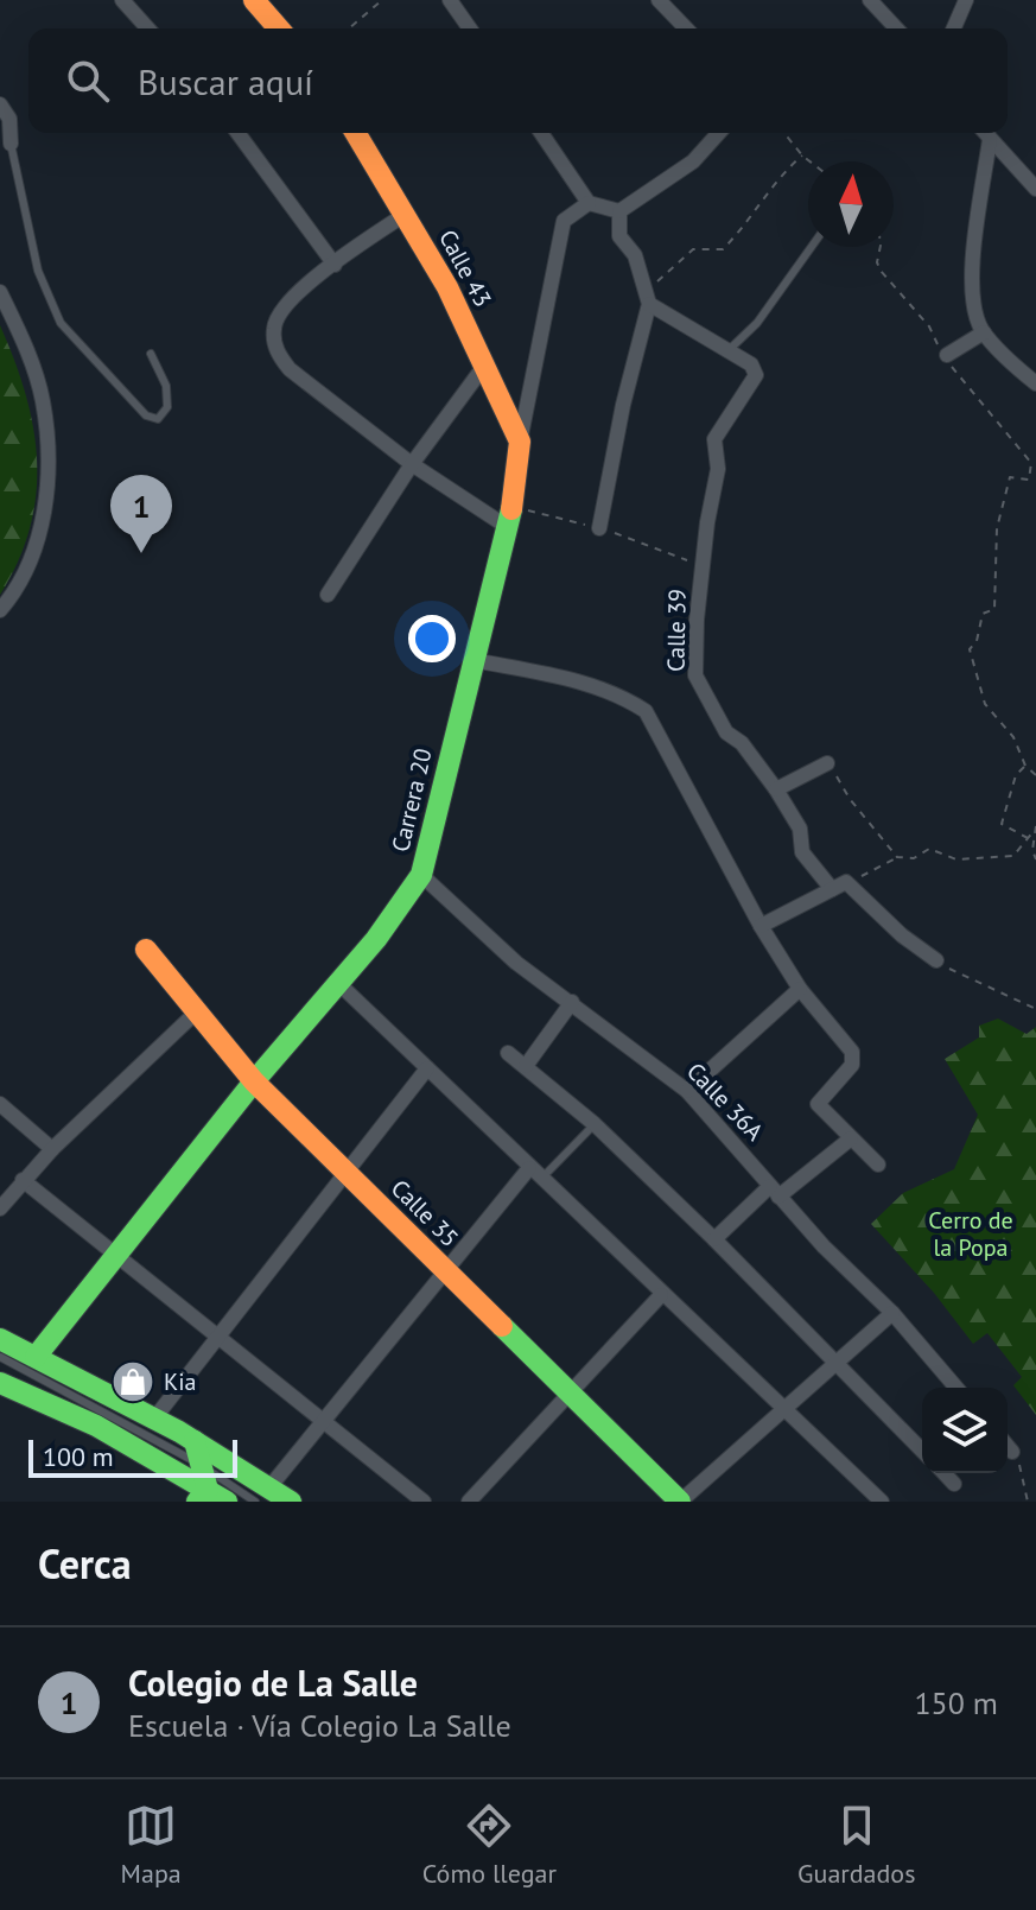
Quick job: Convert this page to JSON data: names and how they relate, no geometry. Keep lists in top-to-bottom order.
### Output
{
  "streets": {
    "main road": ["Calle 43", "Carrera 20", "Calle 35"],
    "street": ["Calle 39", "Calle 36A"]
  },
  "crossings": [
    ["Calle 43", "Carrera 20"],
    ["Carrera 20", "Calle 36A"],
    ["Carrera 20", "Calle 35"]
  ],
  "parks": ["Cerro de la Popa"],
  "places": {
    "shop": ["Kia"]
  },
  "scale_bar": "100 m",
  "north": "top",
  "page": {
    "search": "Buscar aquí",
    "pins": "1",
    "scale": "100 m",
    "heading": "Cerca",
    "list": [
      {
        "mark": "1",
        "name": "Colegio de La Salle",
        "note": "Escuela · Vía Colegio La Salle",
        "value": "150 m"
      }
    ],
    "nav": ["Mapa", "Cómo llegar", "Guardados"]
  }
}
